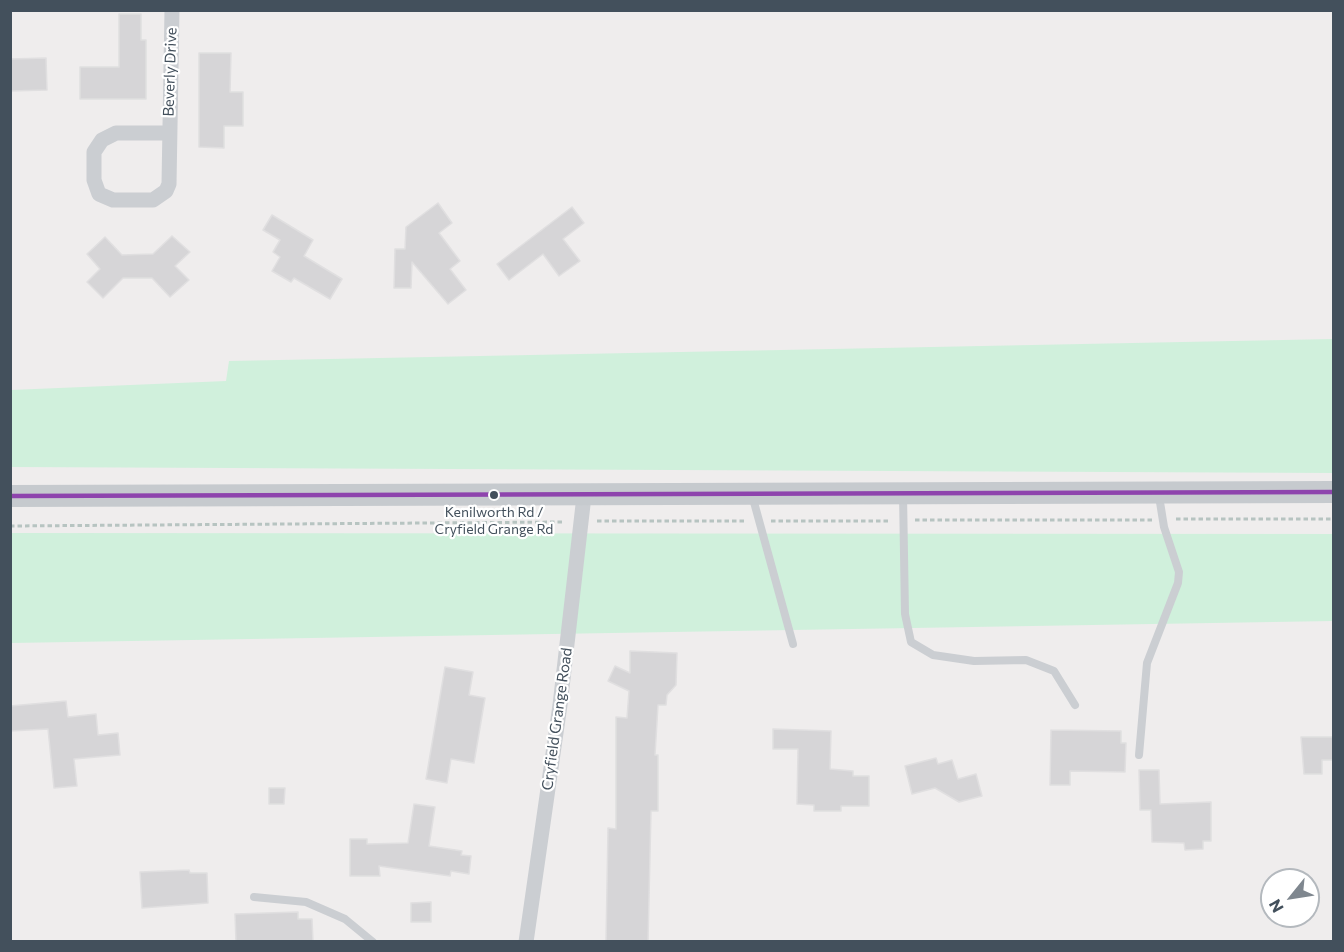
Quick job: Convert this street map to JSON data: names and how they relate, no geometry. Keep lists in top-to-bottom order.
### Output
{
  "streets": {
    "street": ["Beverly Drive", "Cryfield Grange Road"]
  },
  "places": ["Kenilworth Rd / Cryfield Grange Rd"],
  "north": "bottom left"
}
